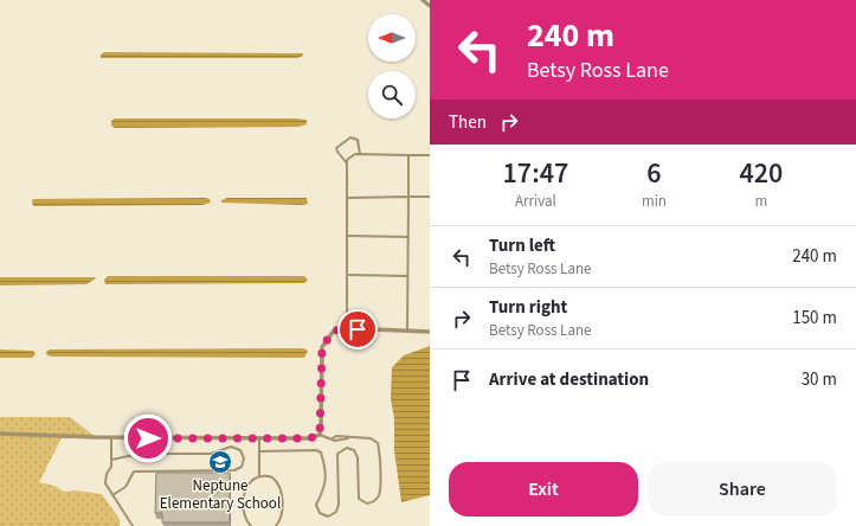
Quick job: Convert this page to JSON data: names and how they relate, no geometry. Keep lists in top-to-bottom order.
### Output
{
  "places": {
    "school or university": ["Neptune Elementary School"]
  },
  "north": "left",
  "page": {
    "turn": ["240 m", "Betsy Ross Lane"],
    "then": "Then",
    "eta": [
      "17:47",
      "Arrival",
      "6",
      "min",
      "420",
      "m"
    ],
    "list": [
      {
        "name": "Turn left",
        "note": "Betsy Ross Lane",
        "value": "240 m"
      },
      {
        "name": "Turn right",
        "note": "Betsy Ross Lane",
        "value": "150 m"
      },
      {
        "name": "Arrive at destination",
        "value": "30 m"
      }
    ],
    "buttons": ["Exit", "Share"]
  }
}
